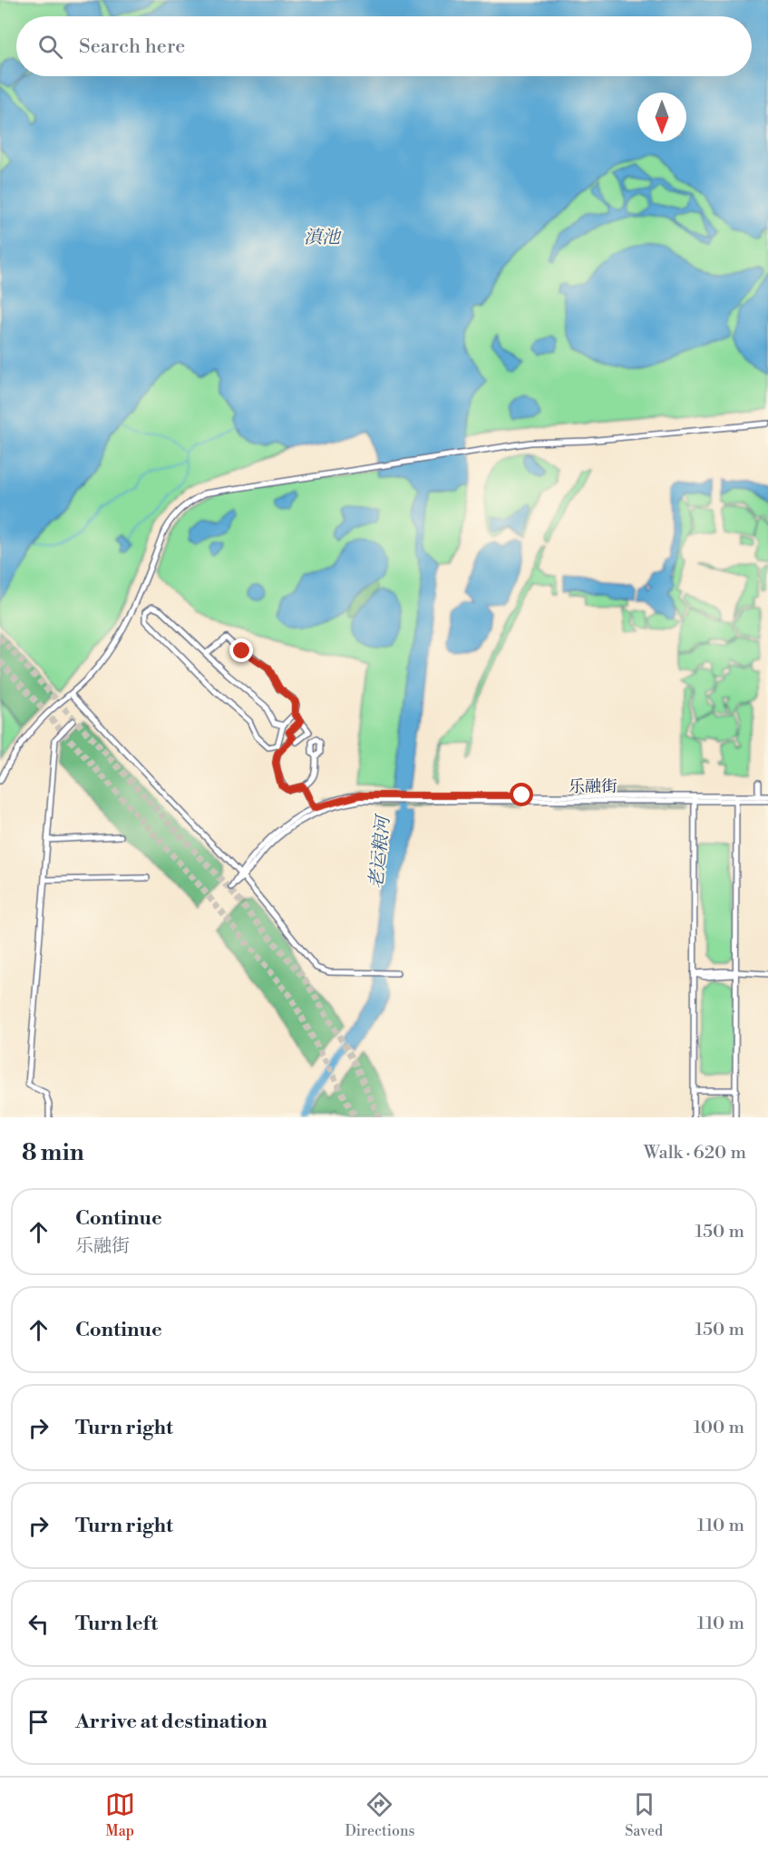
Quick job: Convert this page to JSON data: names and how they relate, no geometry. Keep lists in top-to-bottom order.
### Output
{
  "streets": {
    "street": ["乐融街"]
  },
  "water": ["滇池", "老运粮河"],
  "north": "bottom",
  "page": {
    "search": "Search here",
    "heading": ["8 min", "Walk · 620 m"],
    "list": [
      ["Continue", "乐融街", "150 m"],
      ["Continue", "150 m"],
      ["Turn right", "100 m"],
      ["Turn right", "110 m"],
      ["Turn left", "110 m"],
      "Arrive at destination"
    ],
    "nav": ["Map", "Directions", "Saved"]
  }
}
